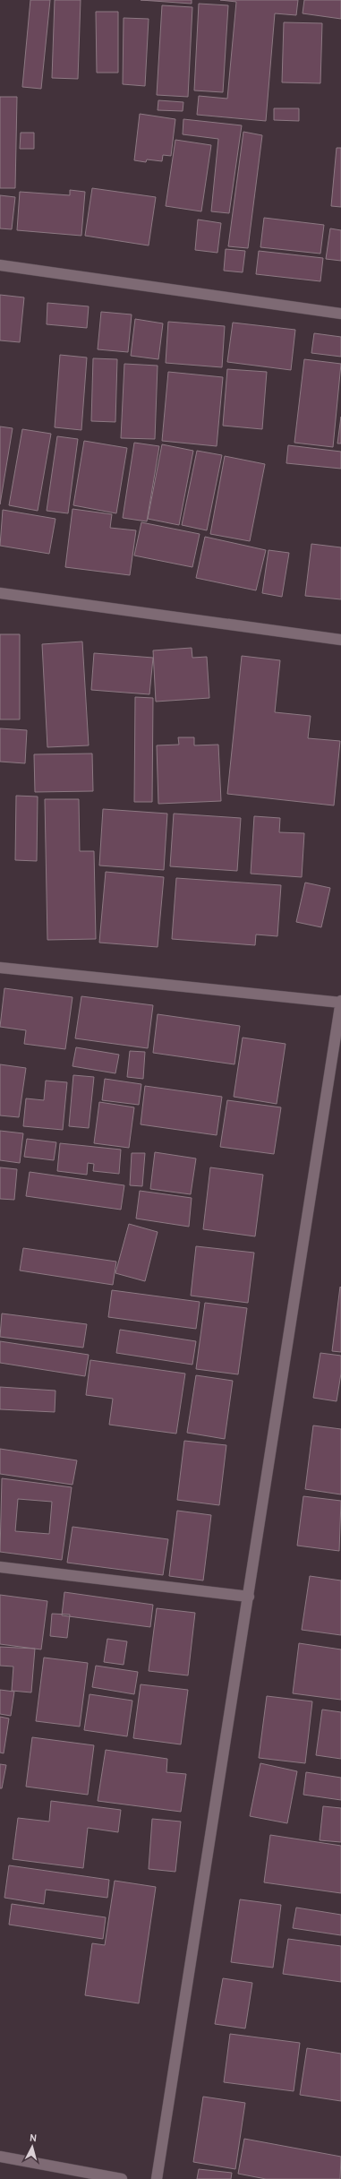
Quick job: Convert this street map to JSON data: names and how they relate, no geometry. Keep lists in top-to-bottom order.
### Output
{
  "north": "top"
}
